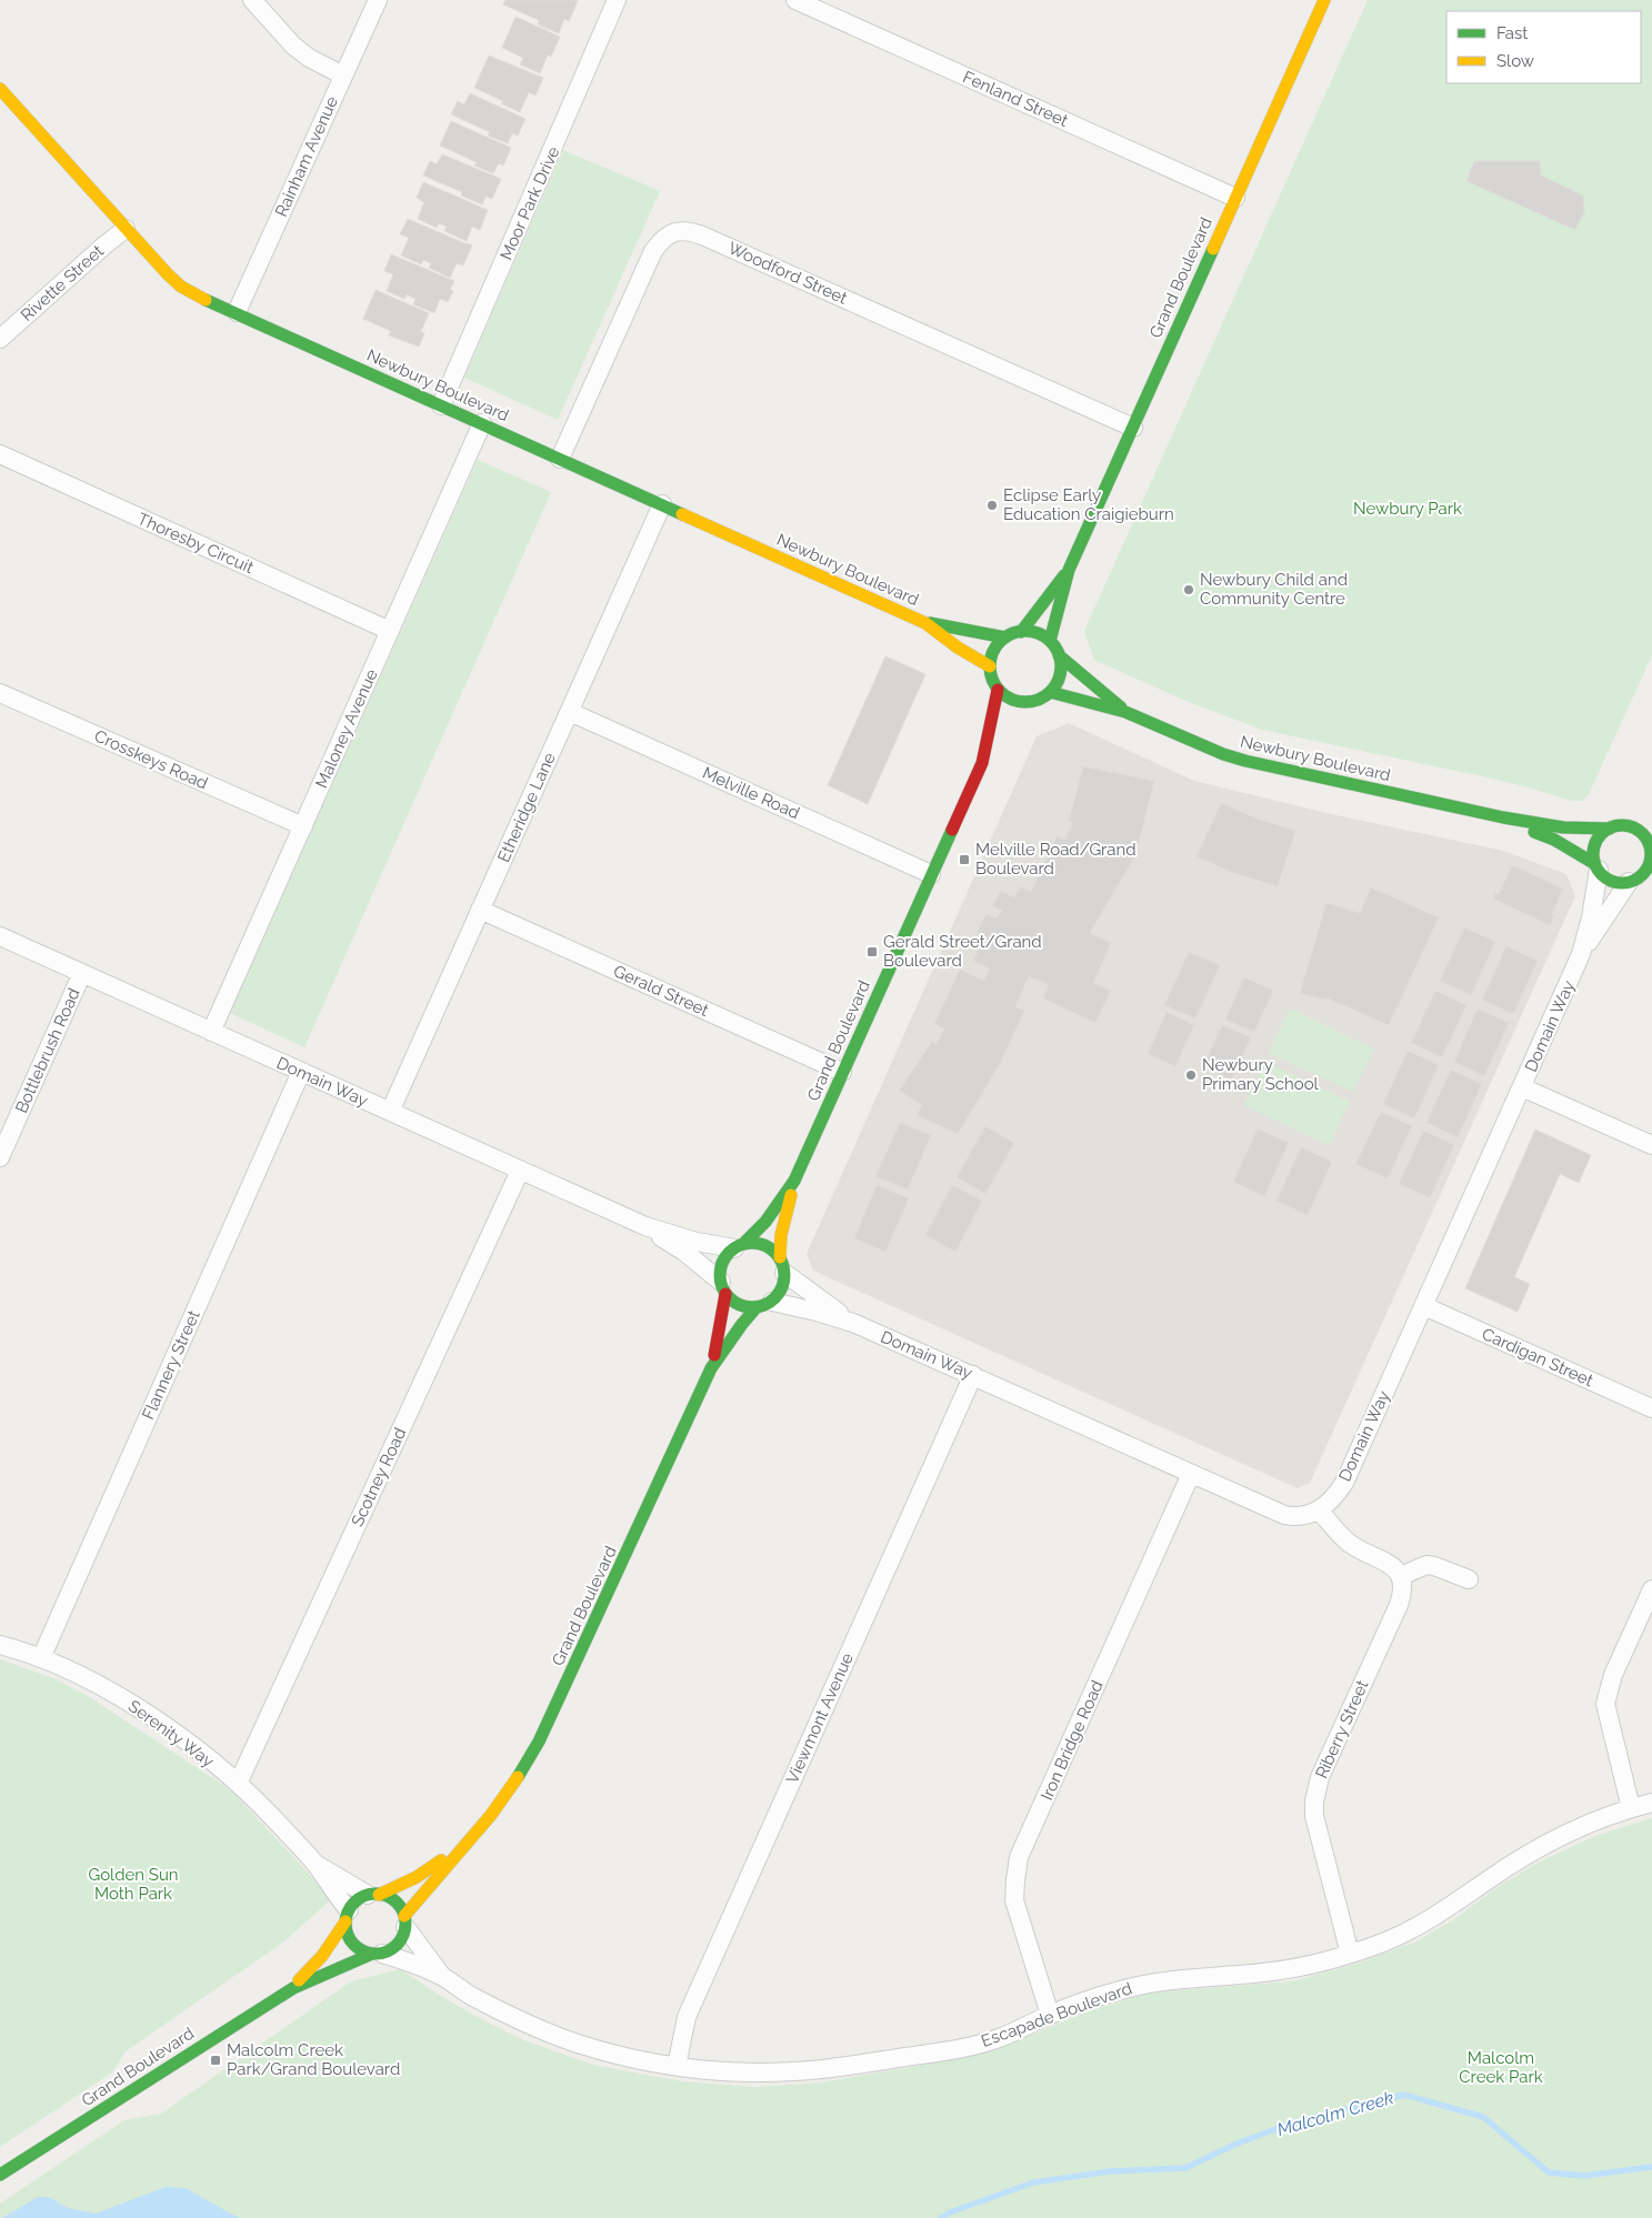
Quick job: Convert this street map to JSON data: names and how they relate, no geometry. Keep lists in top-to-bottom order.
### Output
{
  "streets": {
    "street": [
      "Fenland Street",
      "Rainham Avenue",
      "Moor Park Drive",
      "Woodford Street",
      "Grand Boulevard",
      "Rivette Street",
      "Newbury Boulevard",
      "Thoresby Circuit",
      "Maloney Avenue",
      "Crosskeys Road",
      "Melville Road",
      "Etheridge Lane",
      "Gerald Street",
      "Domain Way",
      "Bottlebrush Road",
      "Cardigan Street",
      "Flannery Street",
      "Scotney Road",
      "Viewmont Avenue",
      "Riberry Street",
      "Serenity Way",
      "Iron Bridge Road",
      "Escapade Boulevard"
    ]
  },
  "crossings": [
    ["Fenland Street", "Grand Boulevard"],
    ["Rainham Avenue", "Newbury Boulevard"],
    ["Moor Park Drive", "Newbury Boulevard"],
    ["Woodford Street", "Grand Boulevard"],
    ["Woodford Street", "Newbury Boulevard"],
    ["Grand Boulevard", "Newbury Boulevard"],
    ["Grand Boulevard", "Melville Road"],
    ["Grand Boulevard", "Gerald Street"],
    ["Grand Boulevard", "Domain Way"],
    ["Grand Boulevard", "Serenity Way"],
    ["Grand Boulevard", "Escapade Boulevard"],
    ["Rivette Street", "Newbury Boulevard"],
    ["Newbury Boulevard", "Maloney Avenue"],
    ["Newbury Boulevard", "Etheridge Lane"],
    ["Newbury Boulevard", "Domain Way"],
    ["Thoresby Circuit", "Maloney Avenue"],
    ["Maloney Avenue", "Crosskeys Road"],
    ["Maloney Avenue", "Domain Way"],
    ["Melville Road", "Etheridge Lane"],
    ["Etheridge Lane", "Gerald Street"],
    ["Etheridge Lane", "Domain Way"],
    ["Domain Way", "Bottlebrush Road"],
    ["Domain Way", "Cardigan Street"],
    ["Domain Way", "Flannery Street"],
    ["Domain Way", "Scotney Road"],
    ["Domain Way", "Viewmont Avenue"],
    ["Domain Way", "Iron Bridge Road"],
    ["Flannery Street", "Serenity Way"],
    ["Scotney Road", "Serenity Way"],
    ["Viewmont Avenue", "Escapade Boulevard"],
    ["Riberry Street", "Escapade Boulevard"],
    ["Serenity Way", "Escapade Boulevard"],
    ["Iron Bridge Road", "Escapade Boulevard"]
  ],
  "water": ["Malcolm Creek"],
  "parks": ["Newbury Park", "Golden Sun Moth Park", "Malcolm Creek Park"],
  "places": {
    "other": ["Eclipse Early Education Craigieburn", "Newbury Child and Community Centre", "Newbury Primary School"],
    "transit": ["Melville Road/Grand Boulevard", "Gerald Street/Grand Boulevard", "Malcolm Creek Park/Grand Boulevard"]
  },
  "legend": ["Fast", "Slow"]
}
